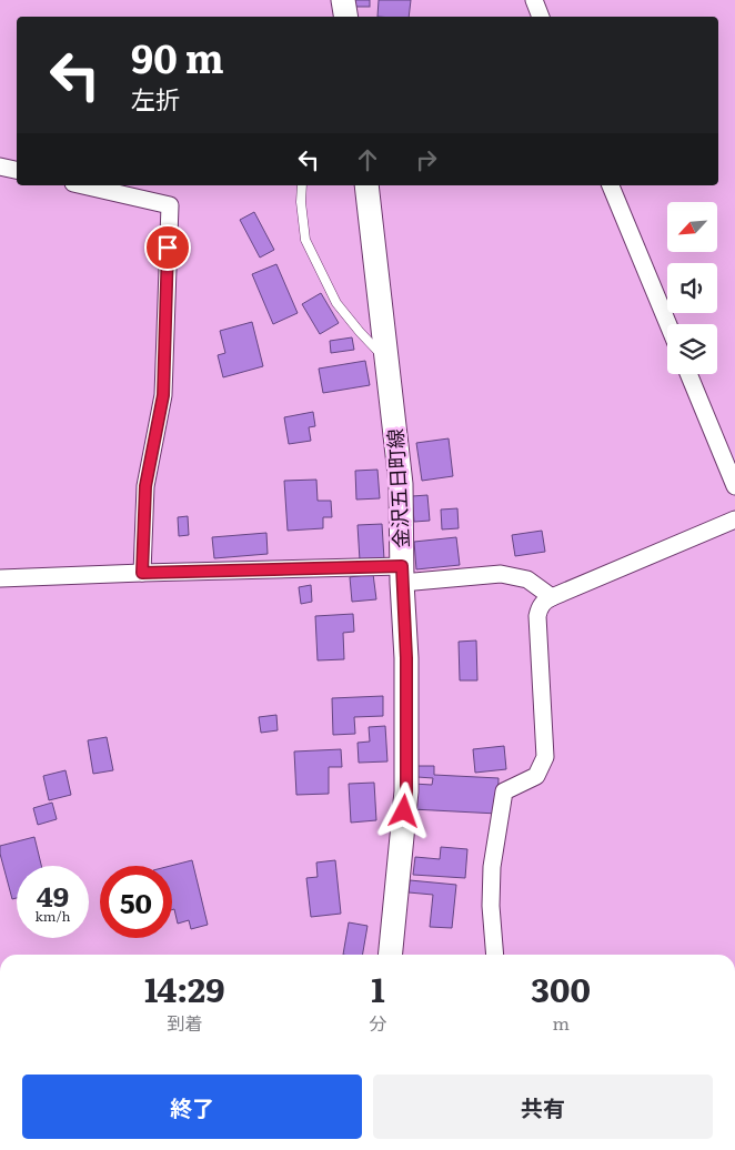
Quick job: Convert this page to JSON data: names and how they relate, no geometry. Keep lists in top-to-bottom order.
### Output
{
  "streets": {
    "main road": ["金沢五日町線"]
  },
  "north": "bottom left",
  "page": {
    "turn": ["90 m", "左折"],
    "speed": "49 km/h",
    "limit": "50",
    "eta": [
      "14:29",
      "到着",
      "1",
      "分",
      "300",
      "m"
    ],
    "buttons": ["終了", "共有"]
  }
}
